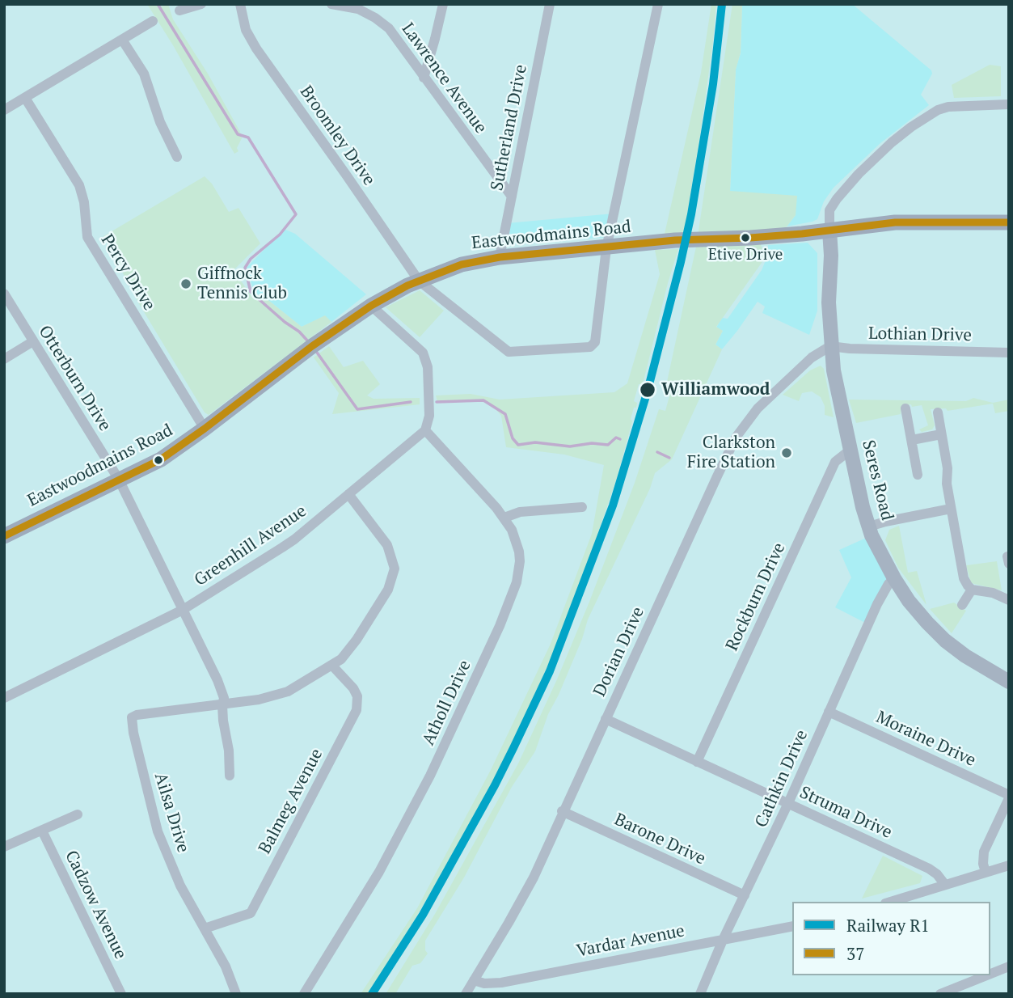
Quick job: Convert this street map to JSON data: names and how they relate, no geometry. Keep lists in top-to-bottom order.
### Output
{
  "streets": {
    "main road": ["Eastwoodmains Road"],
    "street": [
      "Lawrence Avenue",
      "Sutherland Drive",
      "Broomley Drive",
      "Percy Drive",
      "Lothian Drive",
      "Otterburn Drive",
      "Seres Road",
      "Greenhill Avenue",
      "Rockburn Drive",
      "Dorian Drive",
      "Atholl Drive",
      "Moraine Drive",
      "Cathkin Drive",
      "Balmeg Avenue",
      "Ailsa Drive",
      "Struma Drive",
      "Barone Drive",
      "Cadzow Avenue",
      "Vardar Avenue"
    ]
  },
  "crossings": [
    ["Lawrence Avenue", "Sutherland Drive"],
    ["Sutherland Drive", "Eastwoodmains Road"],
    ["Broomley Drive", "Eastwoodmains Road"],
    ["Eastwoodmains Road", "Percy Drive"],
    ["Eastwoodmains Road", "Otterburn Drive"],
    ["Eastwoodmains Road", "Seres Road"],
    ["Lothian Drive", "Seres Road"],
    ["Lothian Drive", "Dorian Drive"],
    ["Otterburn Drive", "Greenhill Avenue"],
    ["Otterburn Drive", "Ailsa Drive"],
    ["Seres Road", "Rockburn Drive"],
    ["Seres Road", "Dorian Drive"],
    ["Seres Road", "Cathkin Drive"],
    ["Greenhill Avenue", "Atholl Drive"],
    ["Rockburn Drive", "Struma Drive"],
    ["Dorian Drive", "Struma Drive"],
    ["Dorian Drive", "Barone Drive"],
    ["Dorian Drive", "Vardar Avenue"],
    ["Moraine Drive", "Cathkin Drive"],
    ["Cathkin Drive", "Struma Drive"],
    ["Cathkin Drive", "Barone Drive"],
    ["Cathkin Drive", "Vardar Avenue"],
    ["Balmeg Avenue", "Ailsa Drive"]
  ],
  "places": [
    "Etive Drive",
    "Giffnock Tennis Club",
    "Williamwood",
    "Clarkston Fire Station"
  ],
  "lines": ["rail line R1", "transit line 37"],
  "legend": ["Railway R1", "37"]
}
